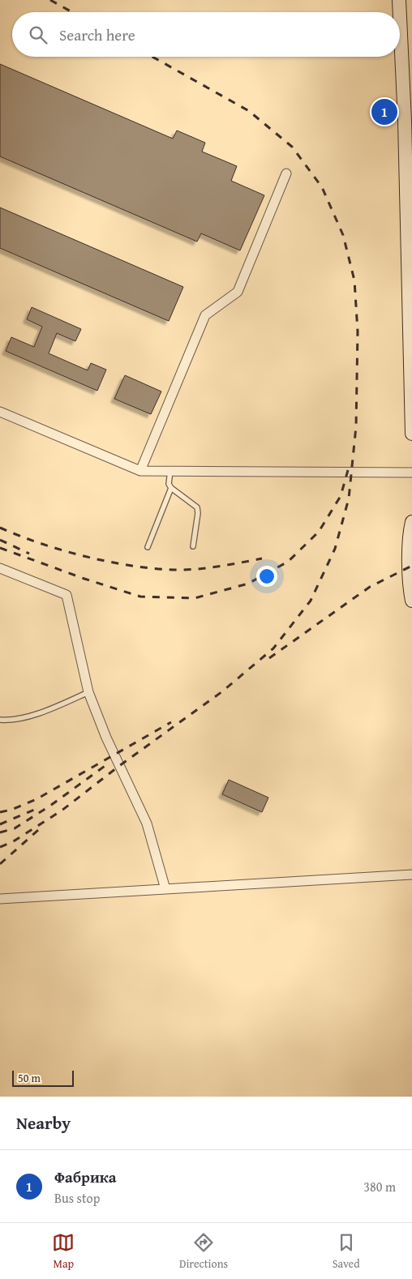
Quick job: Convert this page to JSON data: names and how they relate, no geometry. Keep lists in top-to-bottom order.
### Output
{
  "scale_bar": "50 m",
  "page": {
    "search": "Search here",
    "pins": "1",
    "scale": "50 m",
    "heading": "Nearby",
    "list": [
      {
        "mark": "1",
        "name": "Фабрика",
        "note": "Bus stop",
        "value": "380 m"
      }
    ],
    "nav": ["Map", "Directions", "Saved"]
  }
}
